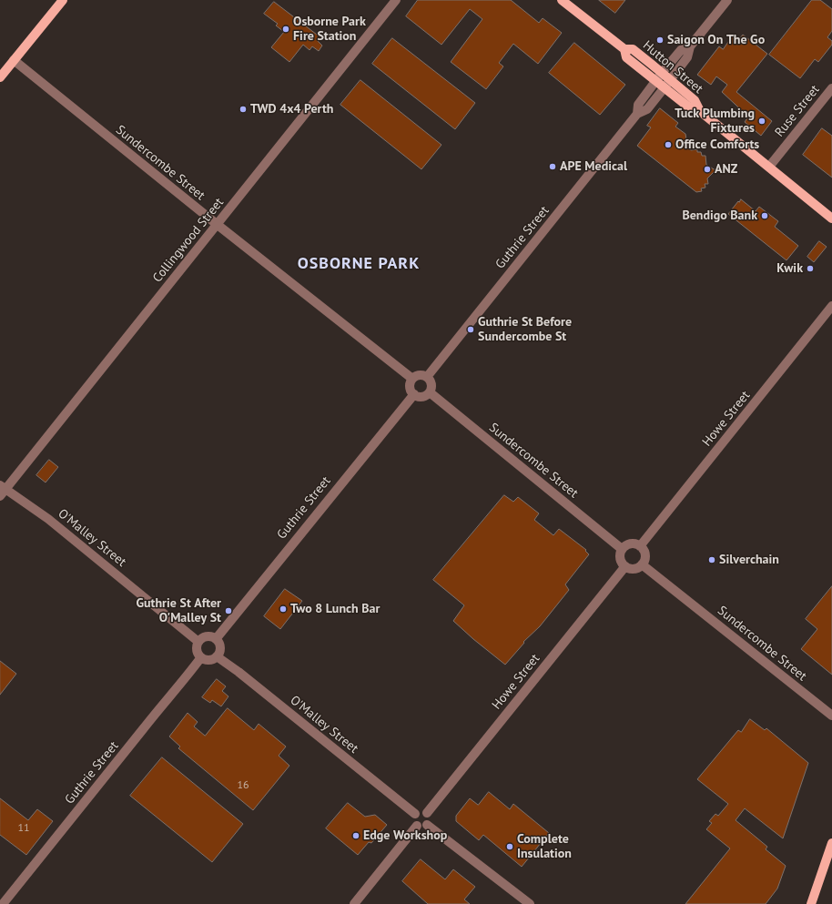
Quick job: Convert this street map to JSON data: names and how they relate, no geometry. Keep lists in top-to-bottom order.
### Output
{
  "streets": {
    "main road": ["Hutton Street"],
    "street": [
      "Ruse Street",
      "Sundercombe Street",
      "Guthrie Street",
      "Collingwood Street",
      "Howe Street",
      "O'Malley Street"
    ]
  },
  "crossings": [
    ["Hutton Street", "Ruse Street"],
    ["Hutton Street", "Guthrie Street"],
    ["Sundercombe Street", "Guthrie Street"],
    ["Sundercombe Street", "Collingwood Street"],
    ["Sundercombe Street", "Howe Street"],
    ["Guthrie Street", "O'Malley Street"],
    ["Collingwood Street", "O'Malley Street"],
    ["Howe Street", "O'Malley Street"]
  ],
  "districts": ["OSBORNE PARK"],
  "places": [
    "Osborne Park Fire Station",
    "Saigon On The Go",
    "TWD 4x4 Perth",
    "Tuck Plumbing Fixtures",
    "Office Comforts",
    "APE Medical",
    "ANZ",
    "Bendigo Bank",
    "Kwik",
    "Guthrie St Before Sundercombe St",
    "Silverchain",
    "Two 8 Lunch Bar",
    "Guthrie St After O'Malley St",
    "Edge Workshop",
    "Complete Insulation"
  ],
  "house_numbers": ["16", "11"]
}
